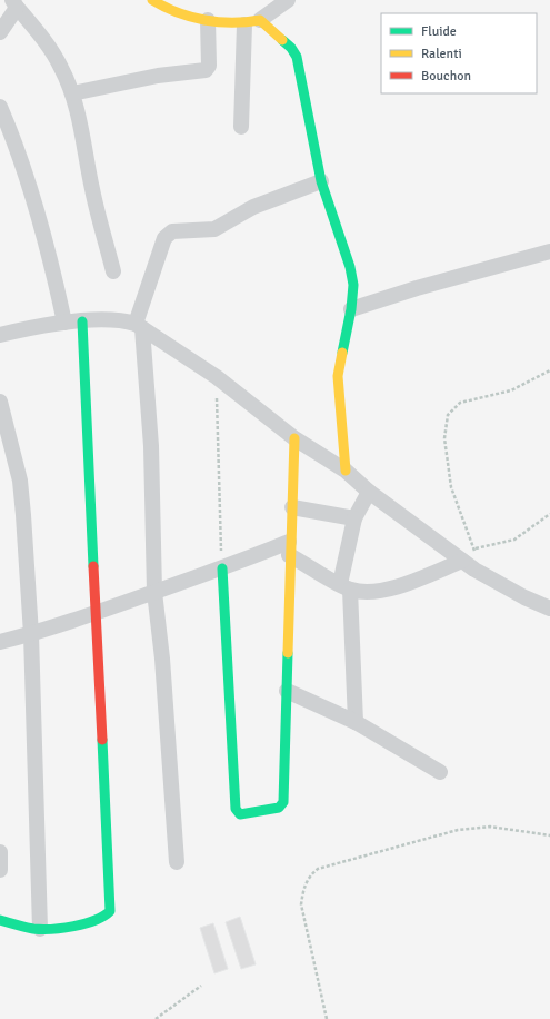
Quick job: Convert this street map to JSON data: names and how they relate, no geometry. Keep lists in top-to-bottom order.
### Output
{
  "legend": ["Fluide", "Ralenti", "Bouchon"]
}
